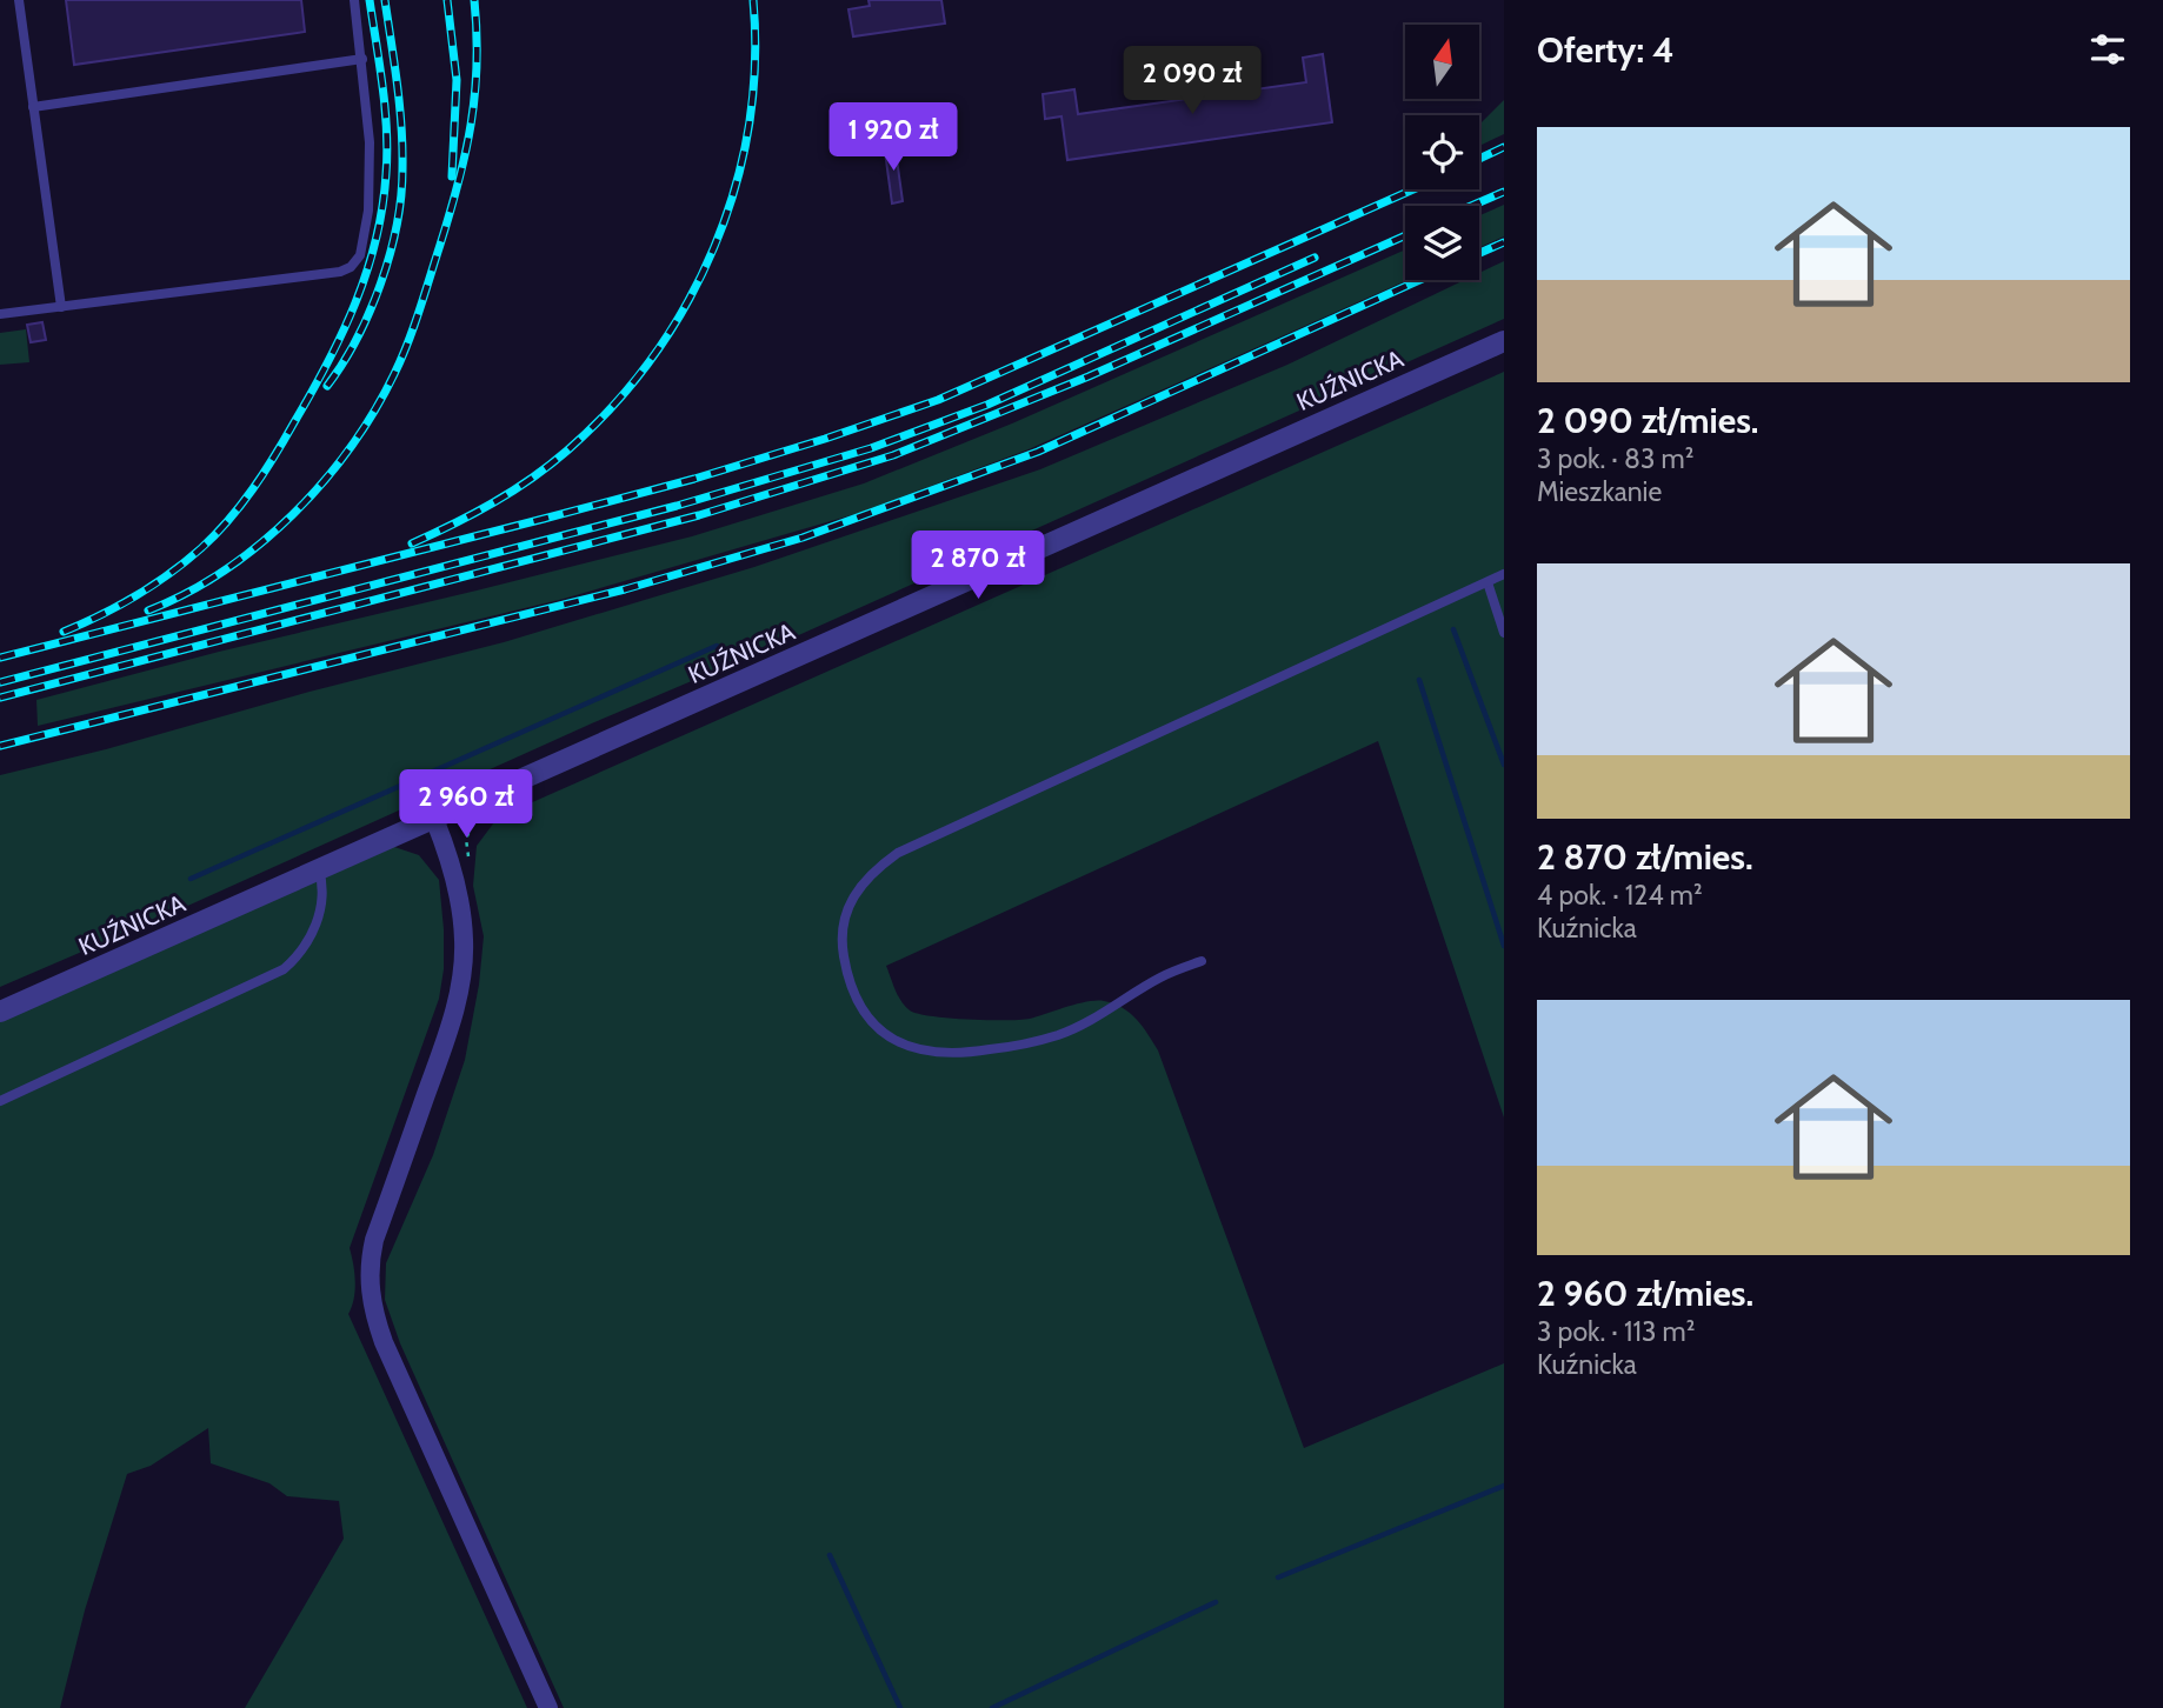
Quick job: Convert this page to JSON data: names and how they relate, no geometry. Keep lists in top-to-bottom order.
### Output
{
  "streets": {
    "street": ["KUŹNICKA"]
  },
  "north": "top",
  "page": {
    "heading": "Oferty: 4",
    "price": [
      "2 090 zł",
      "1 920 zł",
      "2 870 zł",
      "2 960 zł"
    ],
    "list": [
      {
        "name": "2 090 zł/mies.",
        "note": "3 pok. · 83 m² · Mieszkanie"
      },
      {
        "name": "2 870 zł/mies.",
        "note": "4 pok. · 124 m² · Kuźnicka"
      },
      {
        "name": "2 960 zł/mies.",
        "note": "3 pok. · 113 m² · Kuźnicka"
      }
    ]
  }
}
